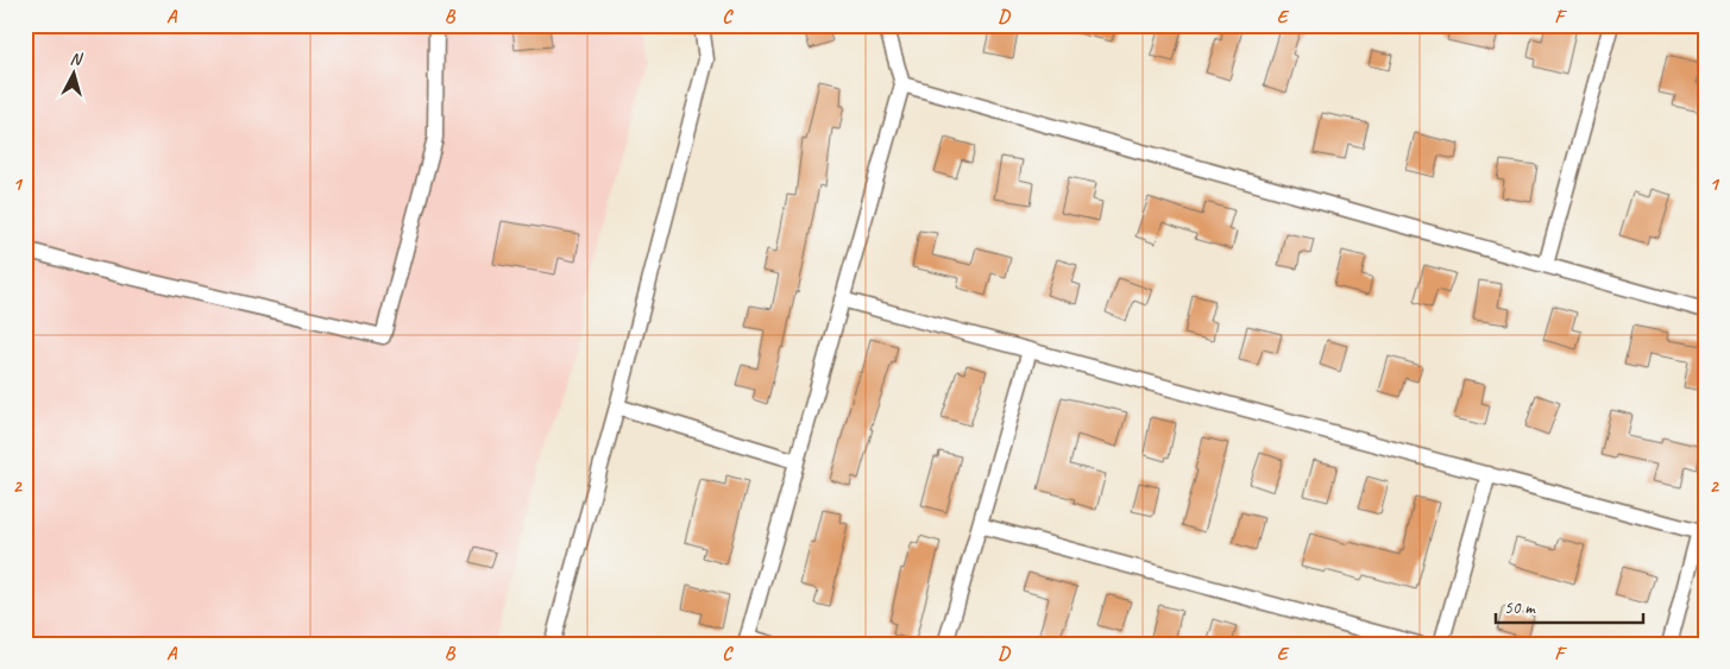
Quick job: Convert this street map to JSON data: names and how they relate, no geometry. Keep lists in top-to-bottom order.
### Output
{
  "scale_bar": "50 m",
  "north": "top",
  "grid": {
    "columns": [
      "A",
      "B",
      "C",
      "D",
      "E",
      "F"
    ],
    "rows": ["1", "2"]
  }
}
